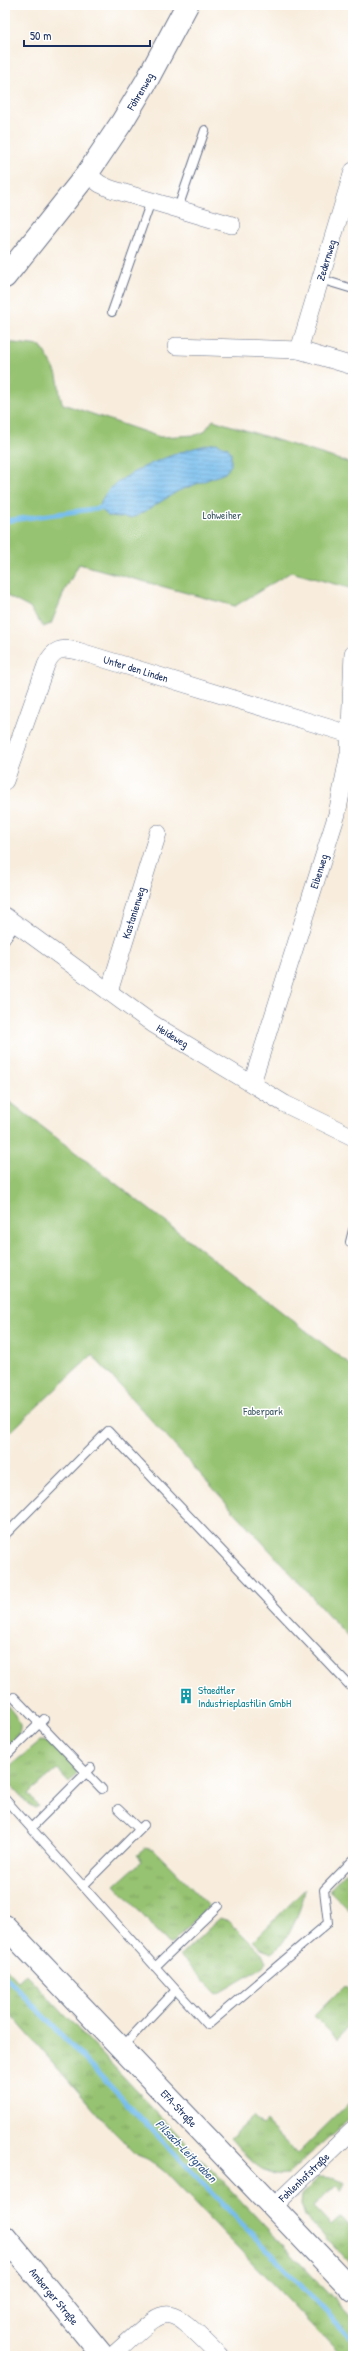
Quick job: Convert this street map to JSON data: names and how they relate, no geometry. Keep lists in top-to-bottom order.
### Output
{
  "streets": {
    "street": [
      "Föhrenweg",
      "Zedernweg",
      "Unter den Linden",
      "Eibenweg",
      "Kastanienweg",
      "Heideweg",
      "EFA-Straße",
      "Fohlenhofstraße",
      "Amberger Straße"
    ]
  },
  "crossings": [
    ["Unter den Linden", "Eibenweg"],
    ["Eibenweg", "Heideweg"],
    ["Kastanienweg", "Heideweg"],
    ["EFA-Straße", "Fohlenhofstraße"]
  ],
  "water": ["Pilsach-Leitgraben"],
  "parks": ["Lohweiher", "Faberpark"],
  "places": {
    "building": ["Staedtler Industrieplastilin GmbH"]
  },
  "scale_bar": "50 m"
}
